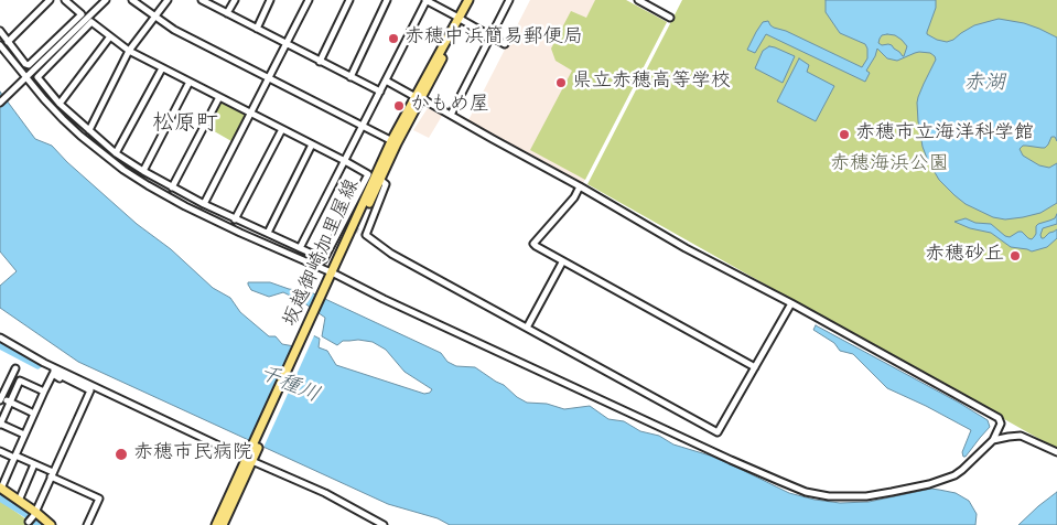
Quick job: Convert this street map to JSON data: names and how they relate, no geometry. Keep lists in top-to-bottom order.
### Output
{
  "streets": {
    "main road": ["坂越御崎加里屋線"]
  },
  "districts": ["松原町"],
  "water": ["赤湖", "千種川"],
  "parks": ["赤穂海浜公園"],
  "places": [
    "赤穂中浜簡易郵便局",
    "県立赤穂高等学校",
    "かもめ屋",
    "赤穂市立海洋科学館",
    "赤穂砂丘",
    "赤穂市民病院"
  ]
}
